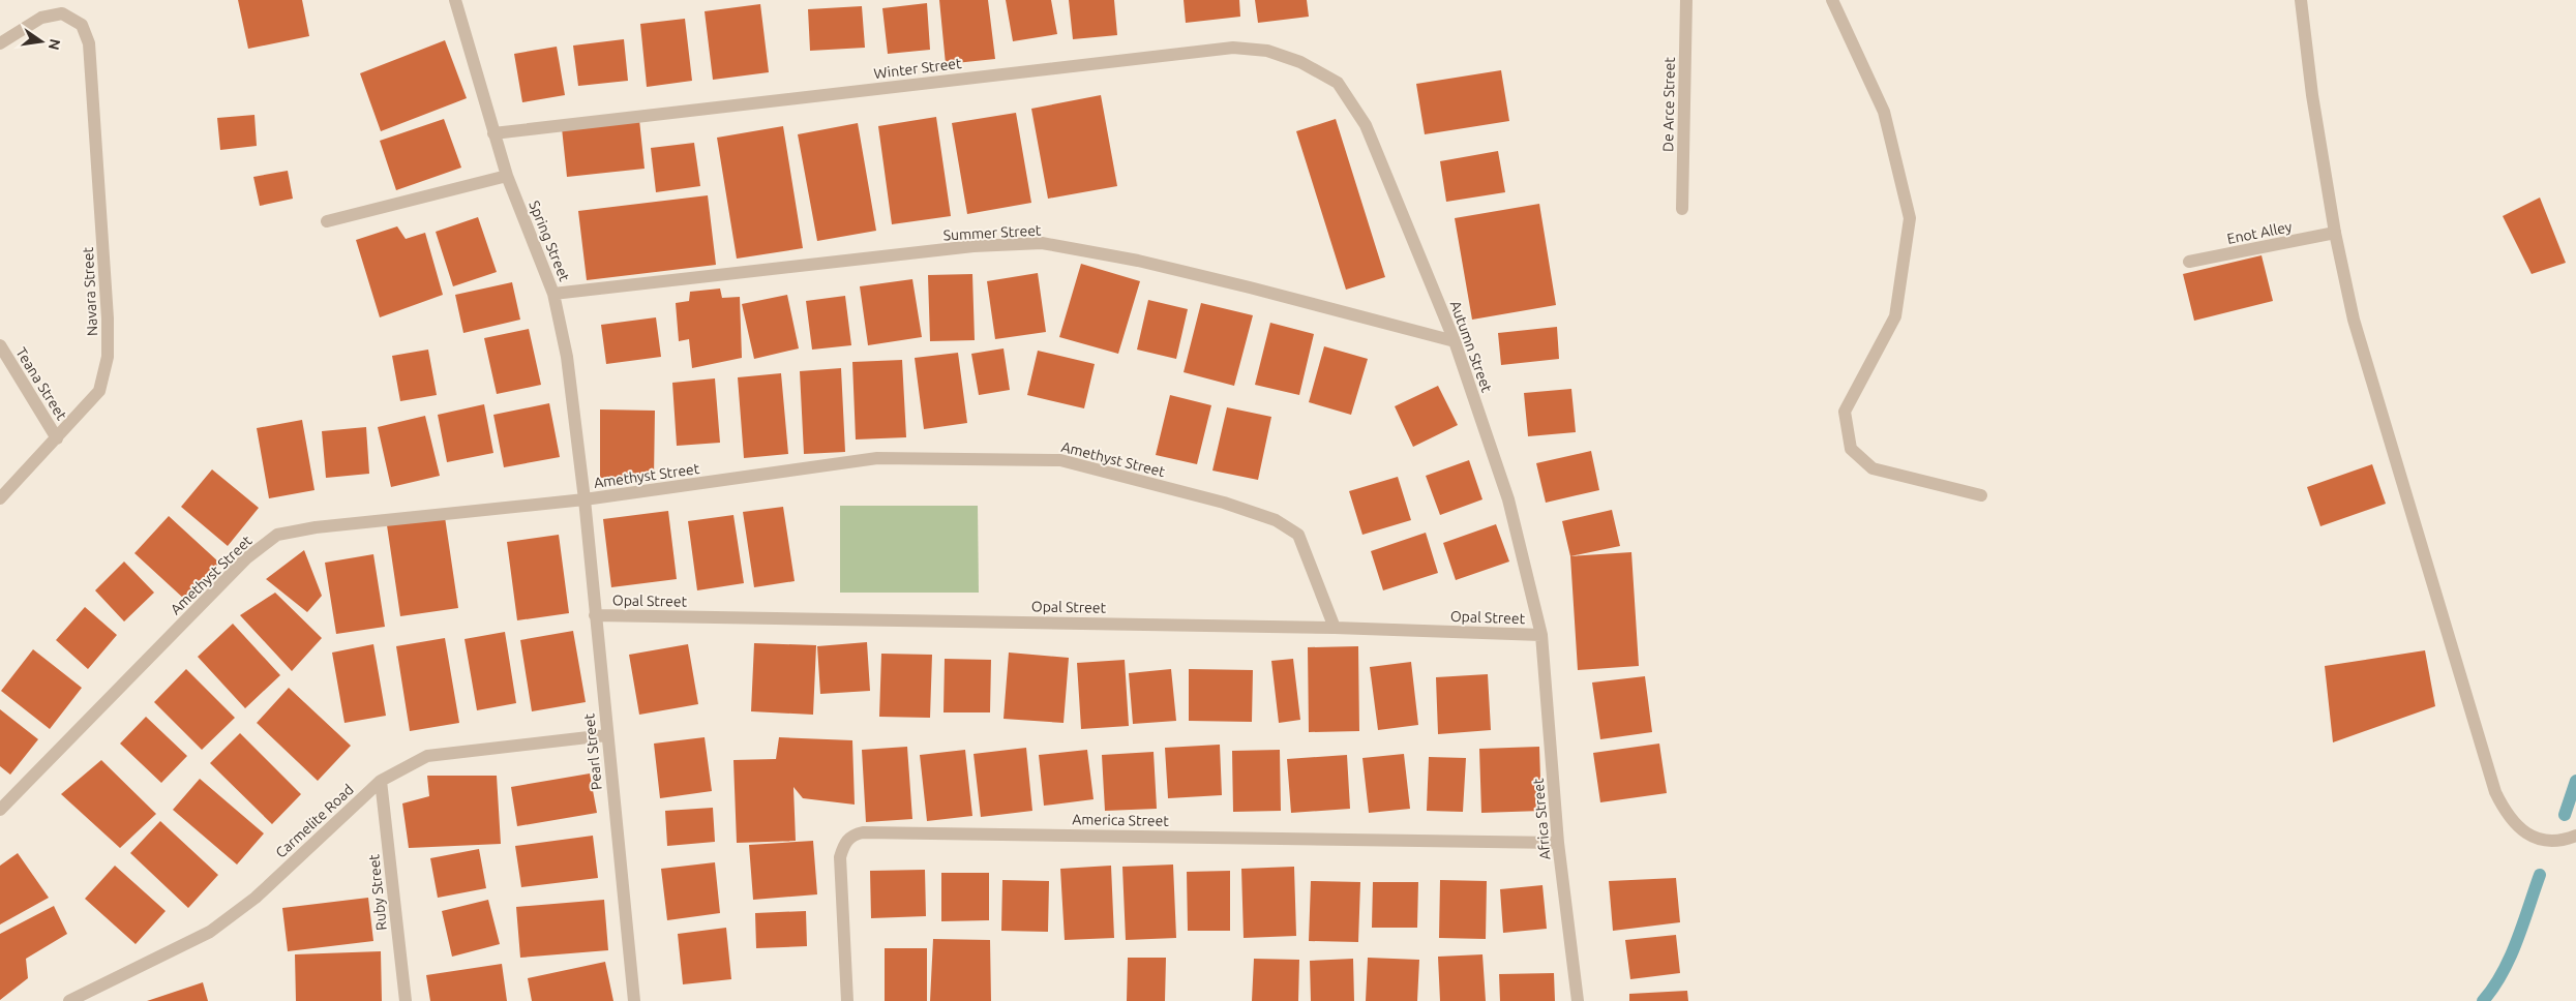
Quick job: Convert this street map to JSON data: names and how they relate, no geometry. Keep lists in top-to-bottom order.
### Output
{
  "streets": {
    "street": [
      "Winter Street",
      "De Arce Street",
      "Summer Street",
      "Enot Alley",
      "Spring Street",
      "Navara Street",
      "Autumn Street",
      "Teana Street",
      "Amethyst Street",
      "Opal Street",
      "Pearl Street",
      "Africa Street",
      "America Street",
      "Carmelite Road",
      "Ruby Street"
    ]
  },
  "crossings": [
    ["Winter Street", "Spring Street"],
    ["Winter Street", "Autumn Street"],
    ["Summer Street", "Spring Street"],
    ["Summer Street", "Autumn Street"],
    ["Spring Street", "Amethyst Street"],
    ["Spring Street", "Pearl Street"],
    ["Navara Street", "Teana Street"],
    ["Autumn Street", "Opal Street"],
    ["Autumn Street", "Africa Street"],
    ["Amethyst Street", "Opal Street"],
    ["Amethyst Street", "Pearl Street"],
    ["Opal Street", "Pearl Street"],
    ["Opal Street", "Africa Street"],
    ["Pearl Street", "Carmelite Road"],
    ["Africa Street", "America Street"],
    ["Carmelite Road", "Ruby Street"]
  ],
  "north": "right"
}
